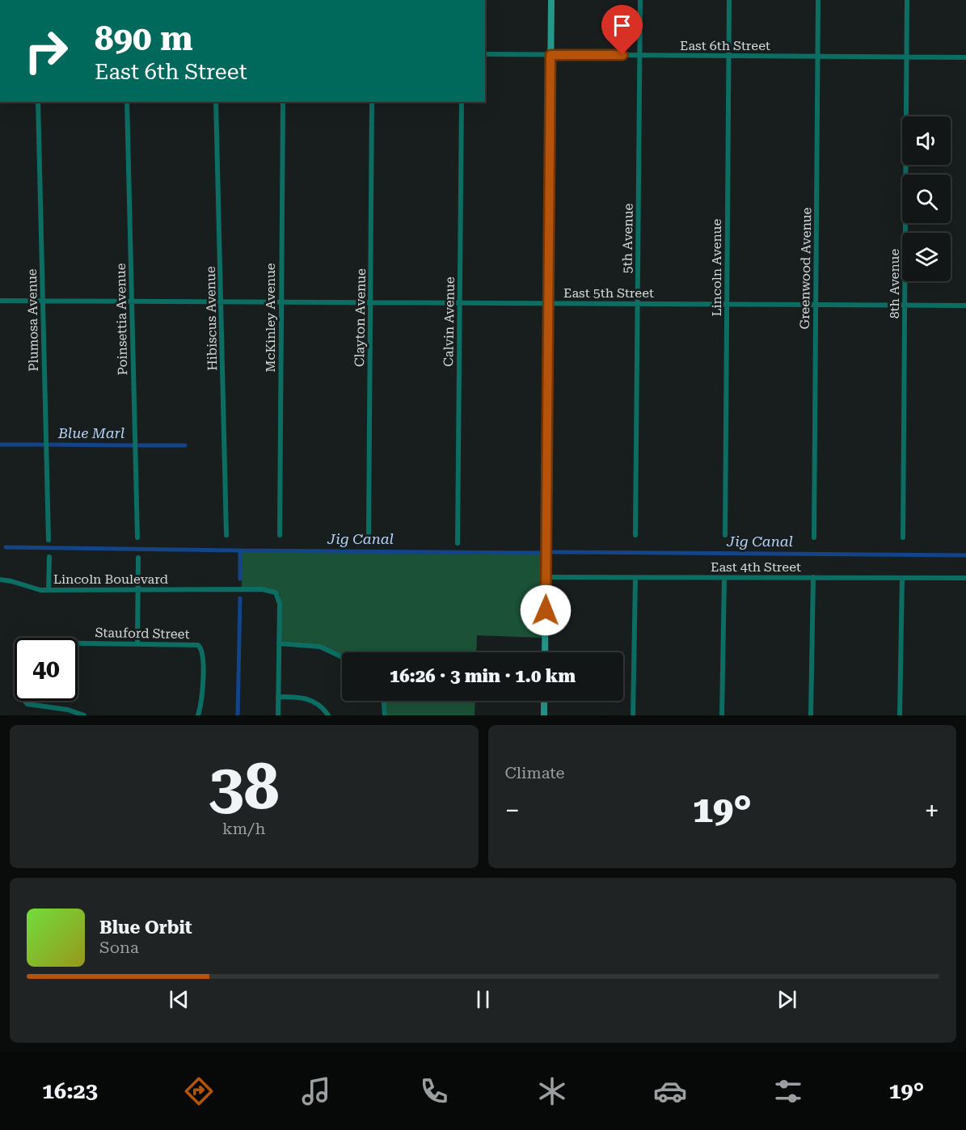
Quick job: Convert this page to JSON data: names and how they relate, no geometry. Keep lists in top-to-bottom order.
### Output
{
  "streets": {
    "street": [
      "East 6th Street",
      "5th Avenue",
      "Lincoln Avenue",
      "Greenwood Avenue",
      "8th Avenue",
      "East 5th Street",
      "McKinley Avenue",
      "Clayton Avenue",
      "Hibiscus Avenue",
      "Poinsettia Avenue",
      "Plumosa Avenue",
      "Calvin Avenue",
      "East 4th Street",
      "Lincoln Boulevard",
      "Stauford Street"
    ]
  },
  "crossings": [
    ["East 6th Street", "5th Avenue"],
    ["East 6th Street", "Lincoln Avenue"],
    ["East 6th Street", "Greenwood Avenue"],
    ["East 6th Street", "8th Avenue"],
    ["5th Avenue", "East 5th Street"],
    ["Lincoln Avenue", "East 5th Street"],
    ["Greenwood Avenue", "East 5th Street"],
    ["8th Avenue", "East 5th Street"],
    ["East 5th Street", "McKinley Avenue"],
    ["East 5th Street", "Clayton Avenue"],
    ["East 5th Street", "Hibiscus Avenue"],
    ["East 5th Street", "Poinsettia Avenue"],
    ["East 5th Street", "Plumosa Avenue"],
    ["East 5th Street", "Calvin Avenue"]
  ],
  "water": ["Blue Marl", "Jig Canal"],
  "page": {
    "turn": ["890 m", "East 6th Street"],
    "limit": "40",
    "trip": "16:26 · 3 min · 1.0 km",
    "tile": [
      ["38", "km/h"],
      "Climate"
    ],
    "heat": ["−", "19°", "+"],
    "song": ["Blue Orbit", "Sona"],
    "tabs": ["16:23", "19°"]
  }
}
